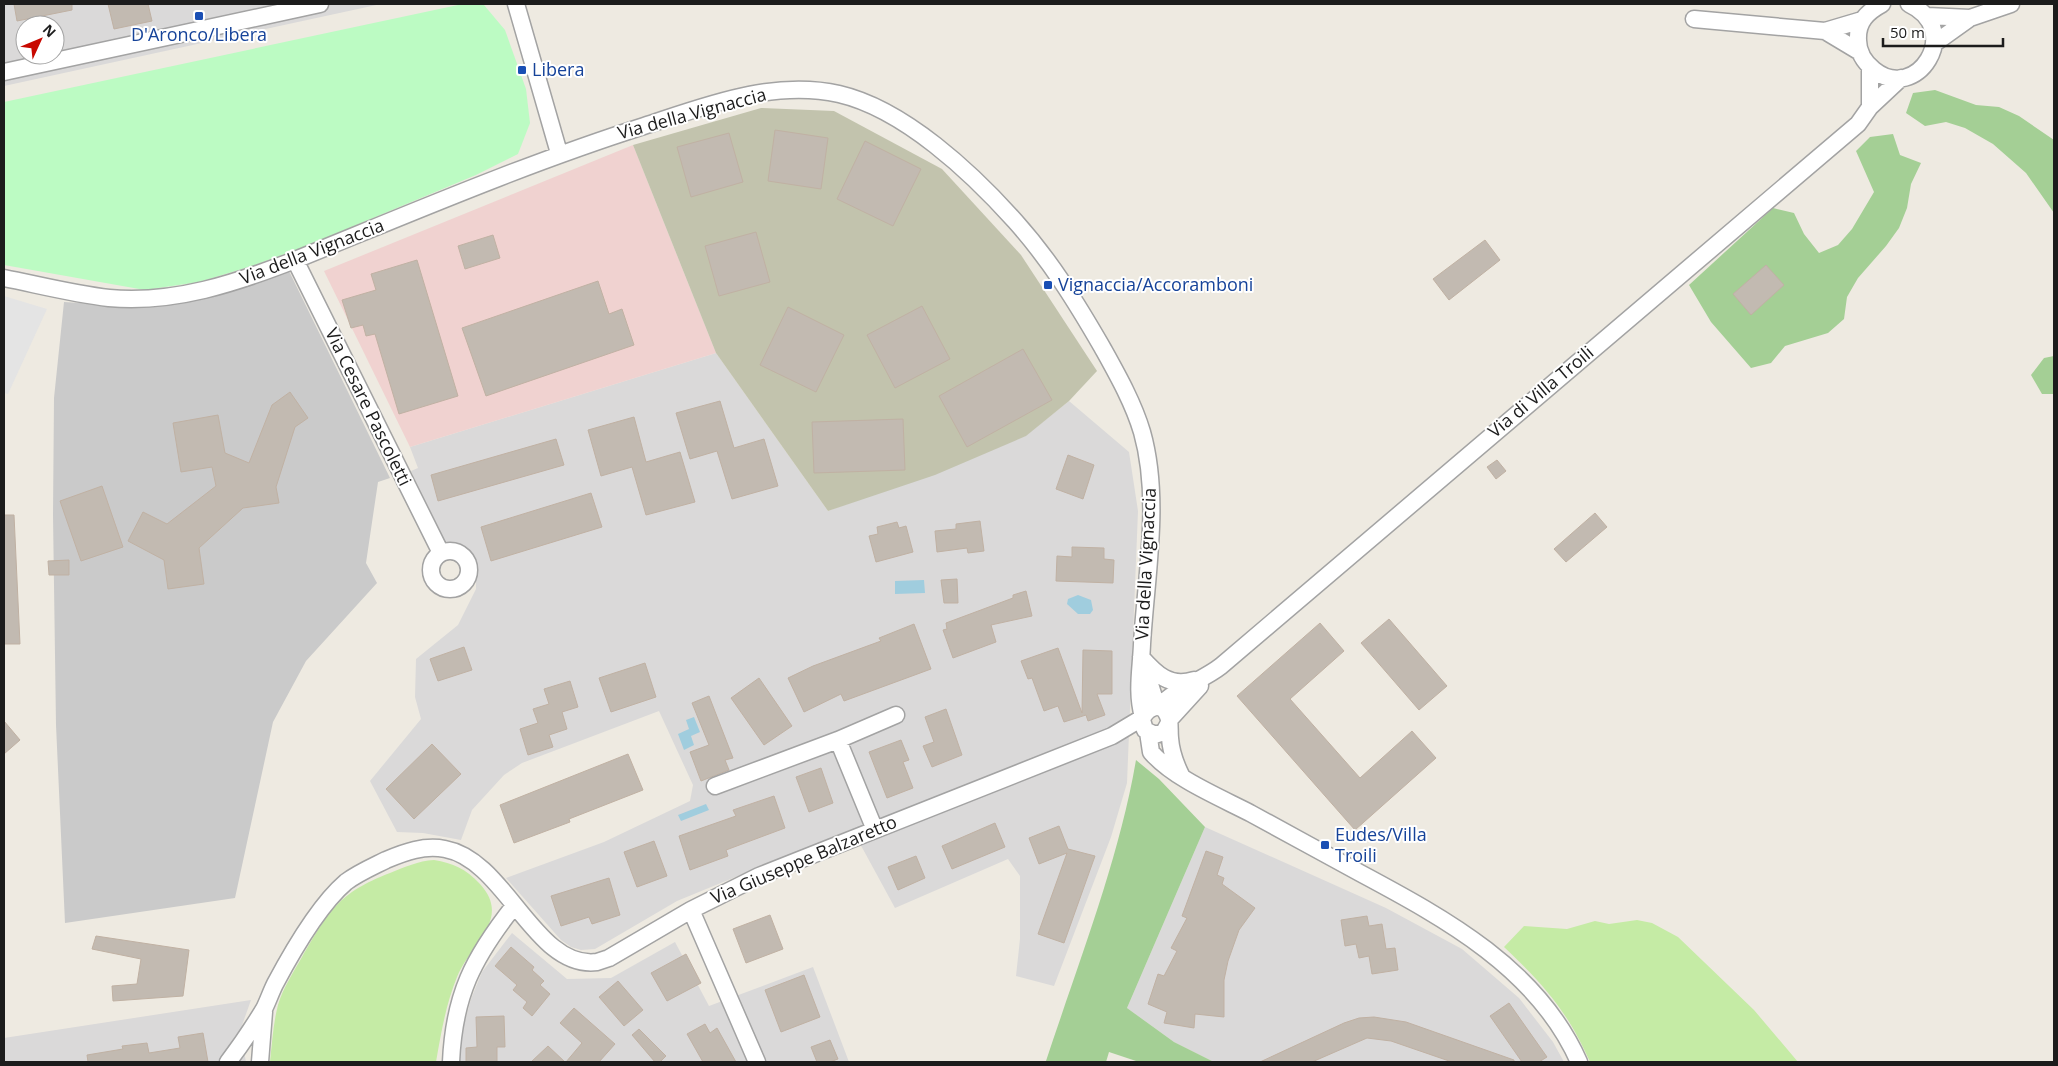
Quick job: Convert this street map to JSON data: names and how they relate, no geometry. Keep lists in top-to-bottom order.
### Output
{
  "streets": {
    "street": [
      "Via della Vignaccia",
      "Via di Villa Troili",
      "Via Cesare Pascoletti",
      "Via Giuseppe Balzaretto"
    ]
  },
  "crossings": [
    ["Via della Vignaccia", "Via di Villa Troili"],
    ["Via della Vignaccia", "Via Cesare Pascoletti"],
    ["Via della Vignaccia", "Via Giuseppe Balzaretto"],
    ["Via di Villa Troili", "Via Giuseppe Balzaretto"]
  ],
  "places": {
    "transit": [
      "D'Aronco/Libera",
      "Libera",
      "Vignaccia/Accoramboni",
      "Eudes/Villa Troili"
    ]
  },
  "scale_bar": "50 m",
  "north": "top right"
}
